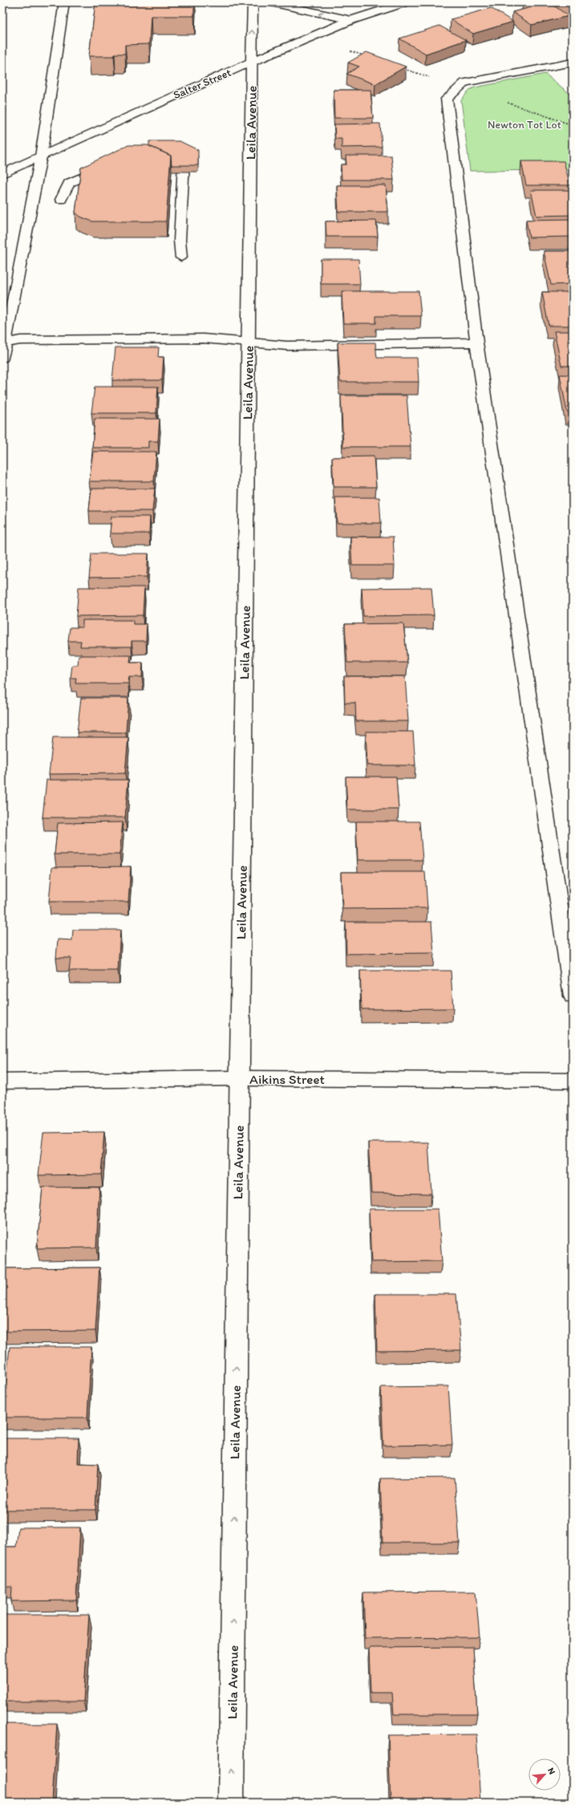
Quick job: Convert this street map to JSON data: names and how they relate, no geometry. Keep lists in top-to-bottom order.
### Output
{
  "streets": {
    "main road": ["Salter Street", "Leila Avenue", "Aikins Street"]
  },
  "crossings": [
    ["Salter Street", "Leila Avenue"],
    ["Leila Avenue", "Aikins Street"]
  ],
  "one_way": ["Leila Avenue"],
  "parks": ["Newton Tot Lot"],
  "north": "top right"
}
